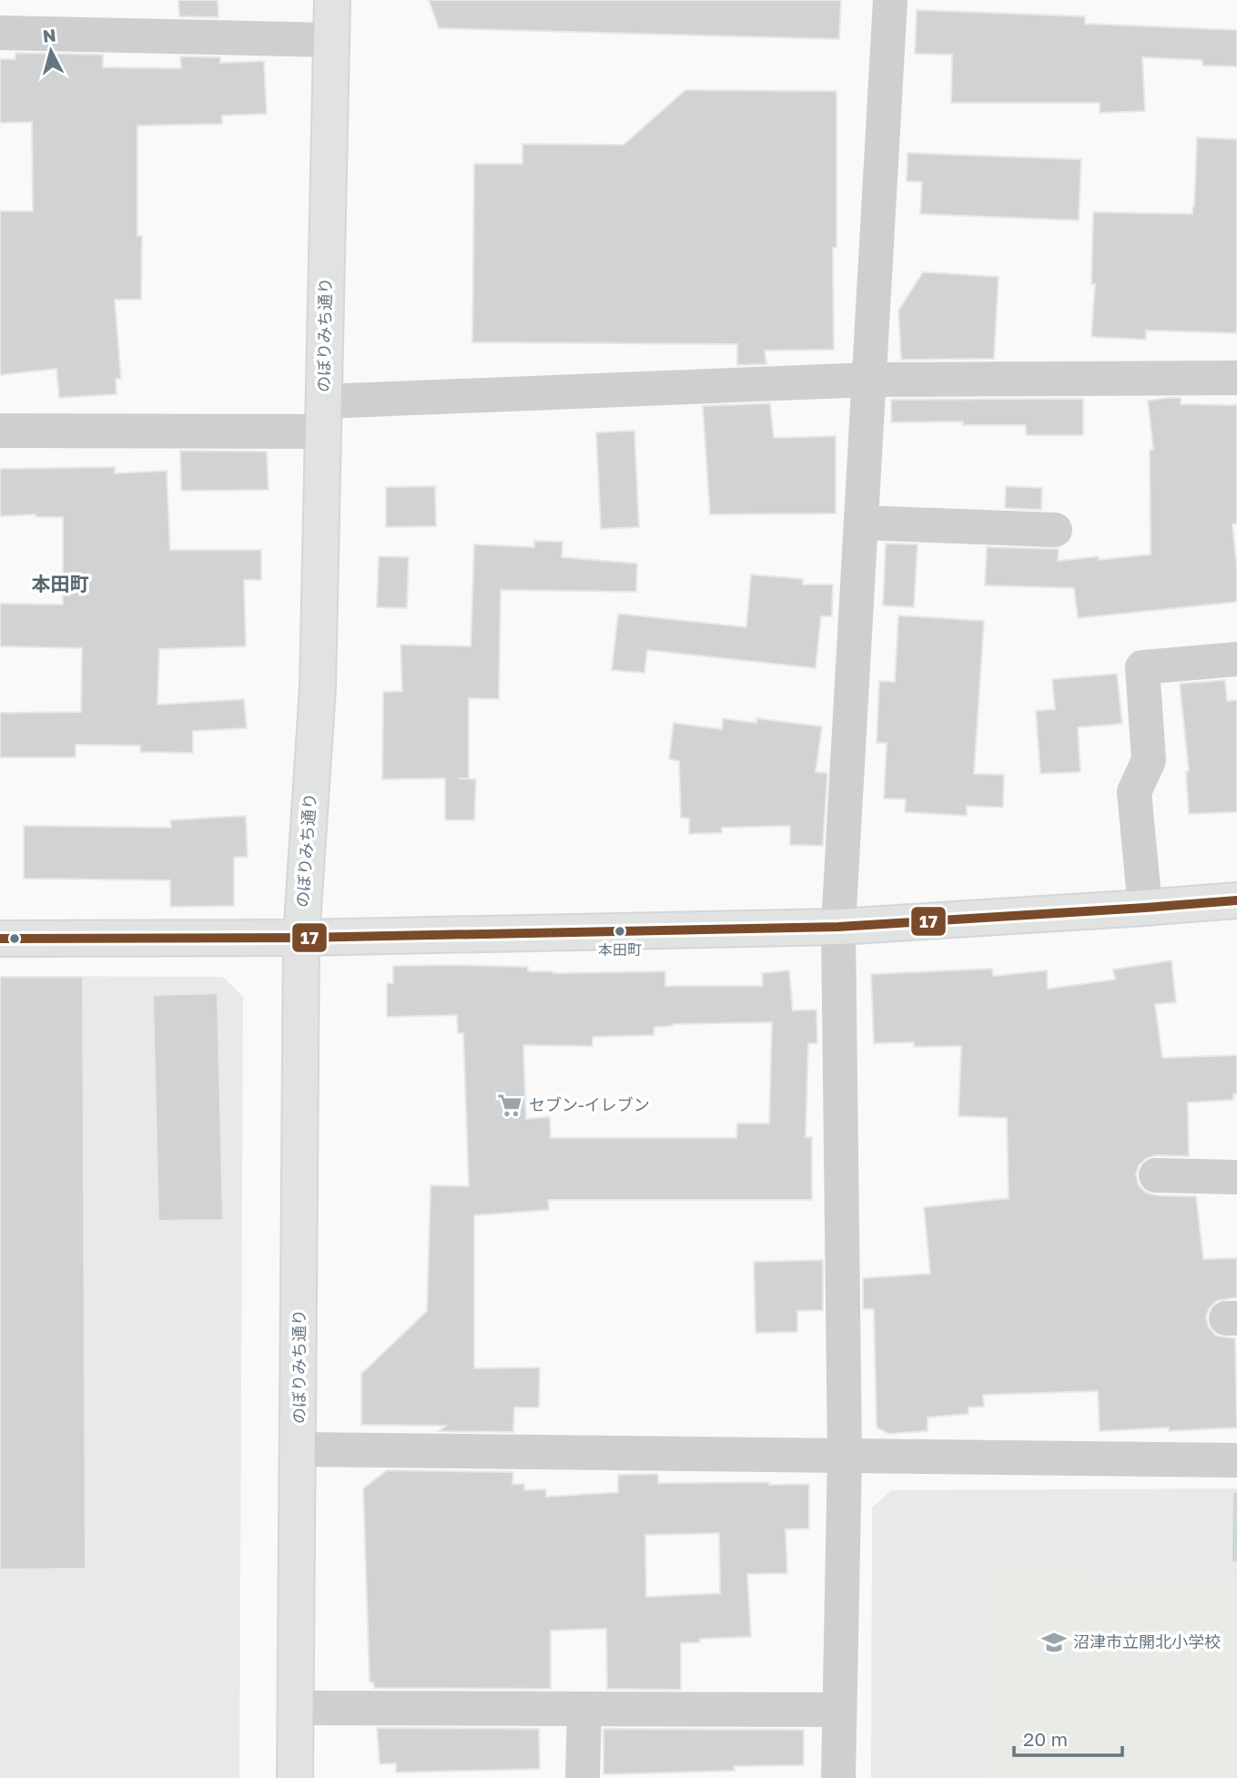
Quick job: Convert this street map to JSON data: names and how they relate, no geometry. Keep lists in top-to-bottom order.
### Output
{
  "streets": {
    "street": ["のぼりみち通り"]
  },
  "districts": ["本田町"],
  "places": {
    "other": ["本田町"],
    "supermarket": ["セブン-イレブン"],
    "school or university": ["沼津市立開北小学校"]
  },
  "lines": ["transit line 17"],
  "scale_bar": "20 m",
  "north": "top"
}
